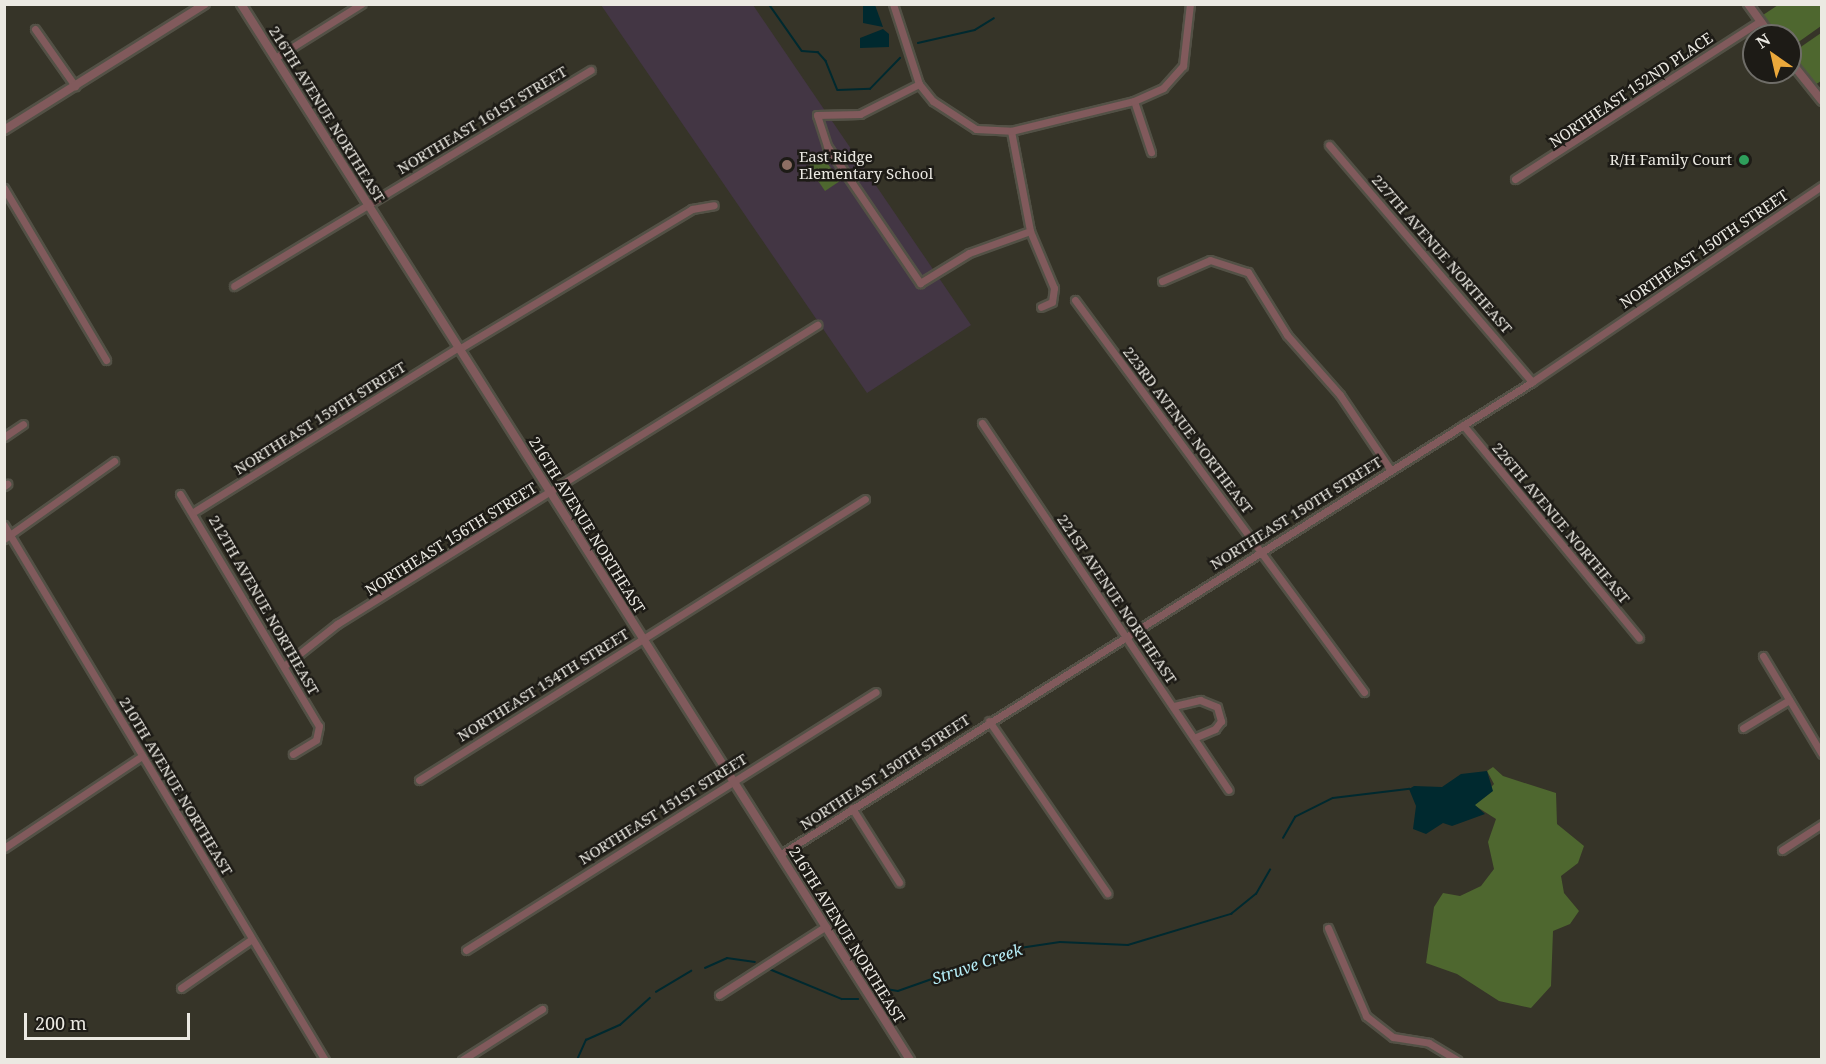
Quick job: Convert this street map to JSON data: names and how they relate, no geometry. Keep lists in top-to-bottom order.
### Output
{
  "streets": {
    "street": [
      "NORTHEAST 152ND PLACE",
      "216TH AVENUE NORTHEAST",
      "NORTHEAST 161ST STREET",
      "NORTHEAST 150TH STREET",
      "227TH AVENUE NORTHEAST",
      "NORTHEAST 159TH STREET",
      "223RD AVENUE NORTHEAST",
      "226TH AVENUE NORTHEAST",
      "NORTHEAST 156TH STREET",
      "221ST AVENUE NORTHEAST",
      "212TH AVENUE NORTHEAST",
      "NORTHEAST 154TH STREET",
      "210TH AVENUE NORTHEAST",
      "NORTHEAST 151ST STREET"
    ]
  },
  "crossings": [
    ["216TH AVENUE NORTHEAST", "NORTHEAST 161ST STREET"],
    ["216TH AVENUE NORTHEAST", "NORTHEAST 150TH STREET"],
    ["216TH AVENUE NORTHEAST", "NORTHEAST 159TH STREET"],
    ["216TH AVENUE NORTHEAST", "NORTHEAST 156TH STREET"],
    ["216TH AVENUE NORTHEAST", "NORTHEAST 154TH STREET"],
    ["216TH AVENUE NORTHEAST", "NORTHEAST 151ST STREET"],
    ["NORTHEAST 150TH STREET", "227TH AVENUE NORTHEAST"],
    ["NORTHEAST 150TH STREET", "223RD AVENUE NORTHEAST"],
    ["NORTHEAST 150TH STREET", "226TH AVENUE NORTHEAST"],
    ["NORTHEAST 150TH STREET", "221ST AVENUE NORTHEAST"],
    ["NORTHEAST 159TH STREET", "212TH AVENUE NORTHEAST"],
    ["NORTHEAST 156TH STREET", "212TH AVENUE NORTHEAST"]
  ],
  "water": ["Struve Creek"],
  "places": ["R/H Family Court", "East Ridge Elementary School"],
  "scale_bar": "200 m",
  "north": "top left"
}
